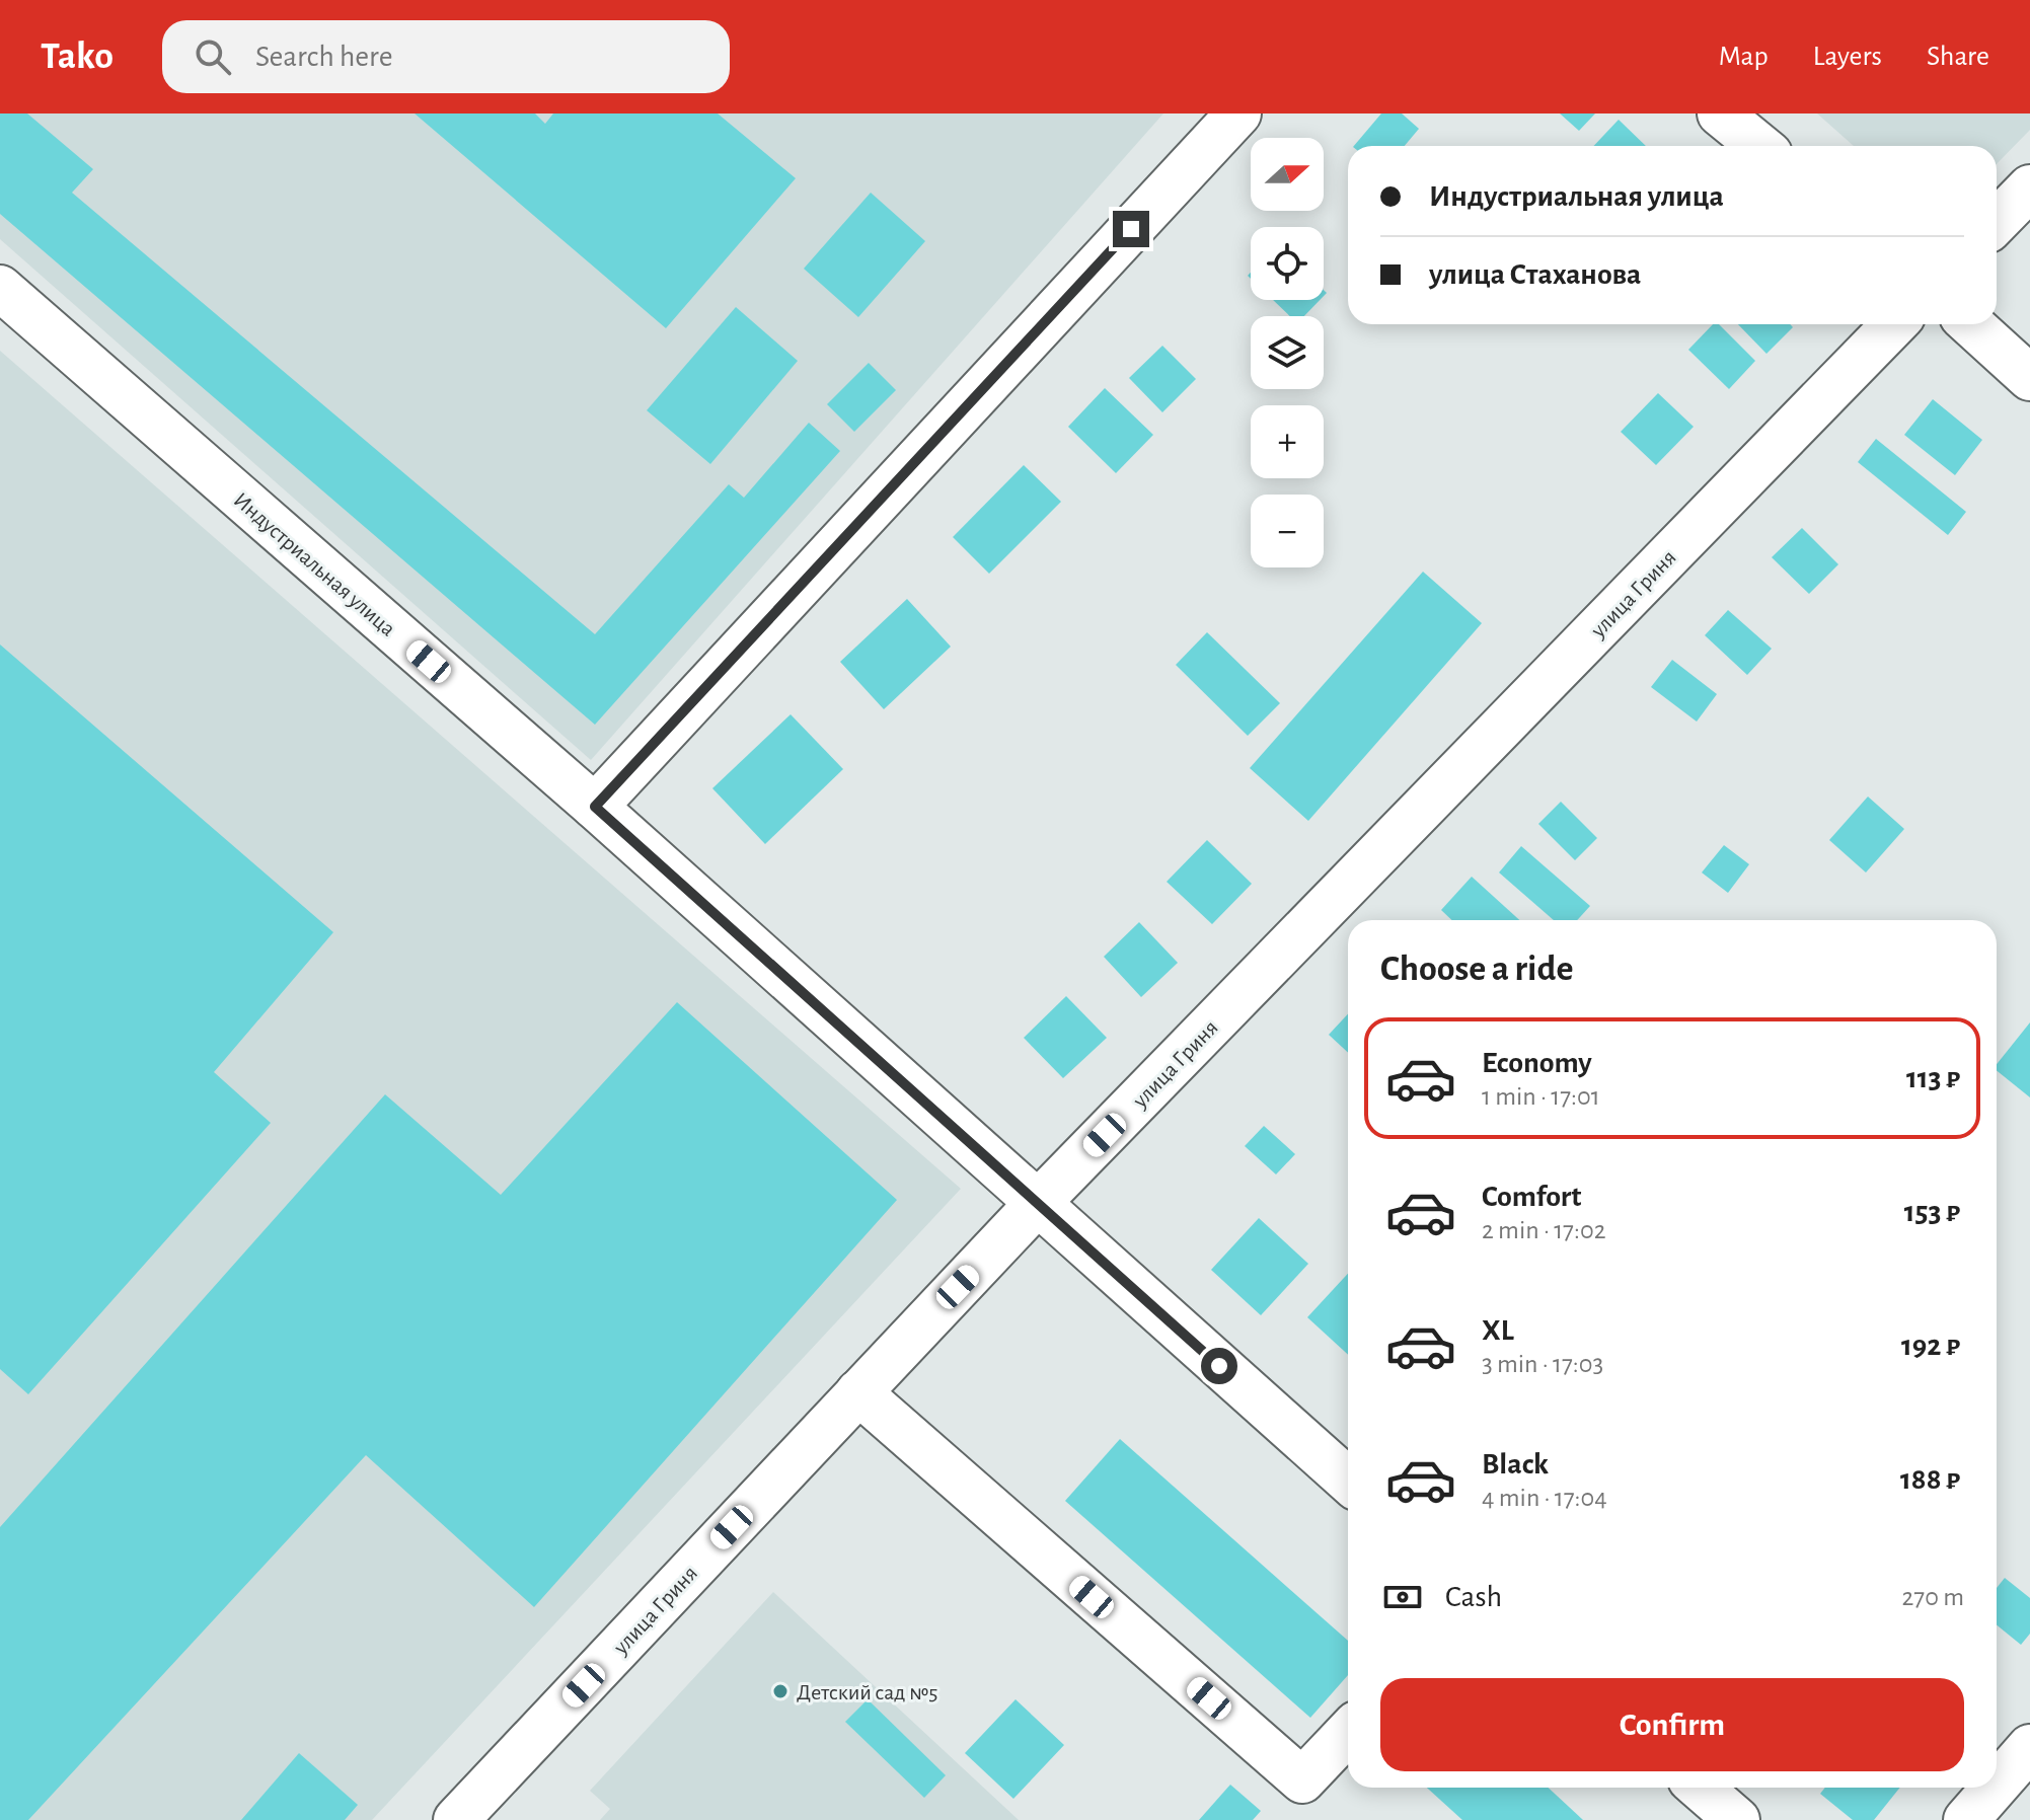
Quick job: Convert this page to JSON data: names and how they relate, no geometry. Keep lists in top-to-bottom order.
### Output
{
  "streets": {
    "street": ["Индустриальная улица", "улица Гриня"]
  },
  "crossings": [
    ["Индустриальная улица", "улица Гриня"]
  ],
  "places": ["Детский сад №5"],
  "north": "right",
  "page": {
    "header": "Tako",
    "search": "Search here",
    "nav": ["Map", "Layers", "Share"],
    "map_buttons": ["+", "−"],
    "banner": ["Индустриальная улица", "улица Стаханова"],
    "heading": "Choose a ride",
    "list": [
      {
        "name": "Economy",
        "note": "1 min · 17:01",
        "value": "113 ₽"
      },
      {
        "name": "Comfort",
        "note": "2 min · 17:02",
        "value": "153 ₽"
      },
      {
        "name": "XL",
        "note": "3 min · 17:03",
        "value": "192 ₽"
      },
      {
        "name": "Black",
        "note": "4 min · 17:04",
        "value": "188 ₽"
      }
    ],
    "pay": ["Cash", "270 m"],
    "buttons": "Confirm"
  }
}
